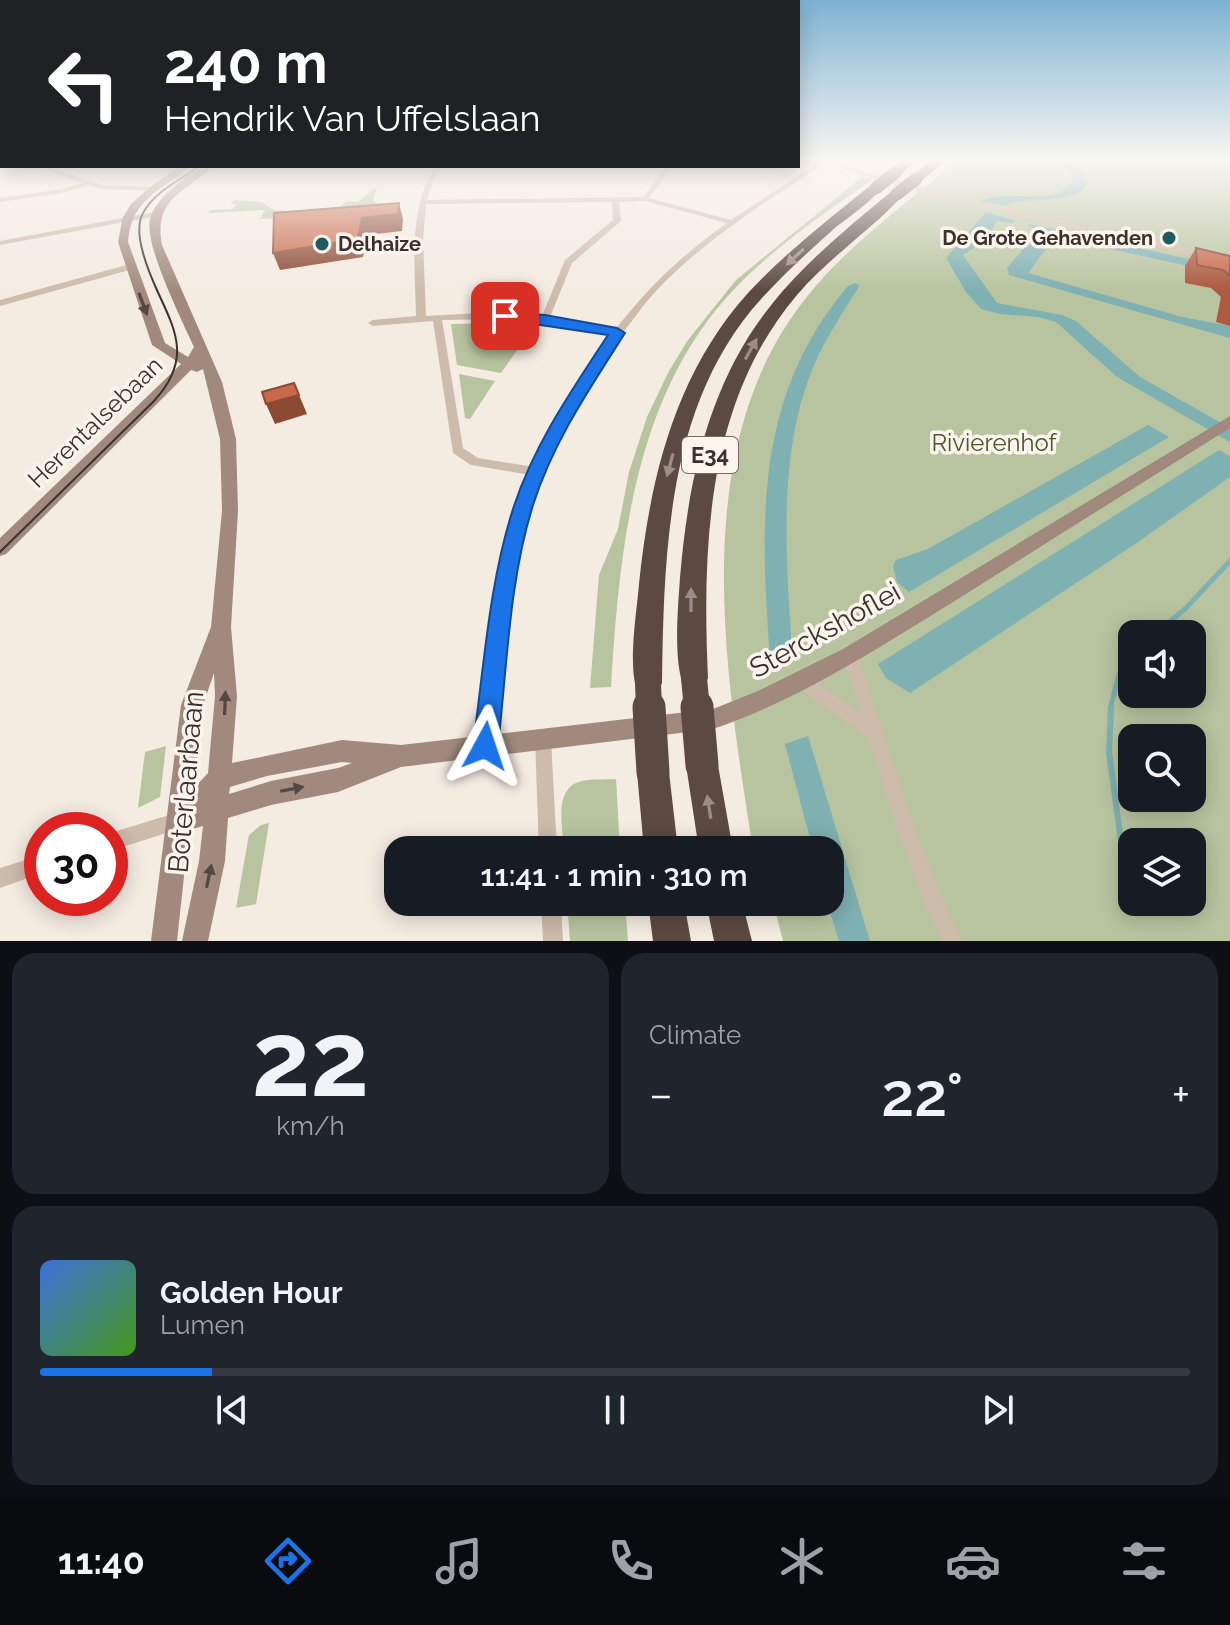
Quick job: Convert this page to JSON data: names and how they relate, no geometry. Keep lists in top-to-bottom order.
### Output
{
  "streets": {
    "highway": ["E34"],
    "main road": ["Herentalsebaan", "Sterckshoflei", "Boterlaarbaan"]
  },
  "crossings": [
    ["Herentalsebaan", "Boterlaarbaan"],
    ["Sterckshoflei", "Boterlaarbaan"]
  ],
  "parks": ["Rivierenhof"],
  "places": ["De Grote Gehavenden", "Delhaize"],
  "page": {
    "turn": ["240 m", "Hendrik Van Uffelslaan"],
    "limit": "30",
    "trip": "11:41 · 1 min · 310 m",
    "tile": [
      ["22", "km/h"],
      "Climate"
    ],
    "heat": ["−", "22°", "+"],
    "song": ["Golden Hour", "Lumen"],
    "tabs": "11:40"
  }
}
